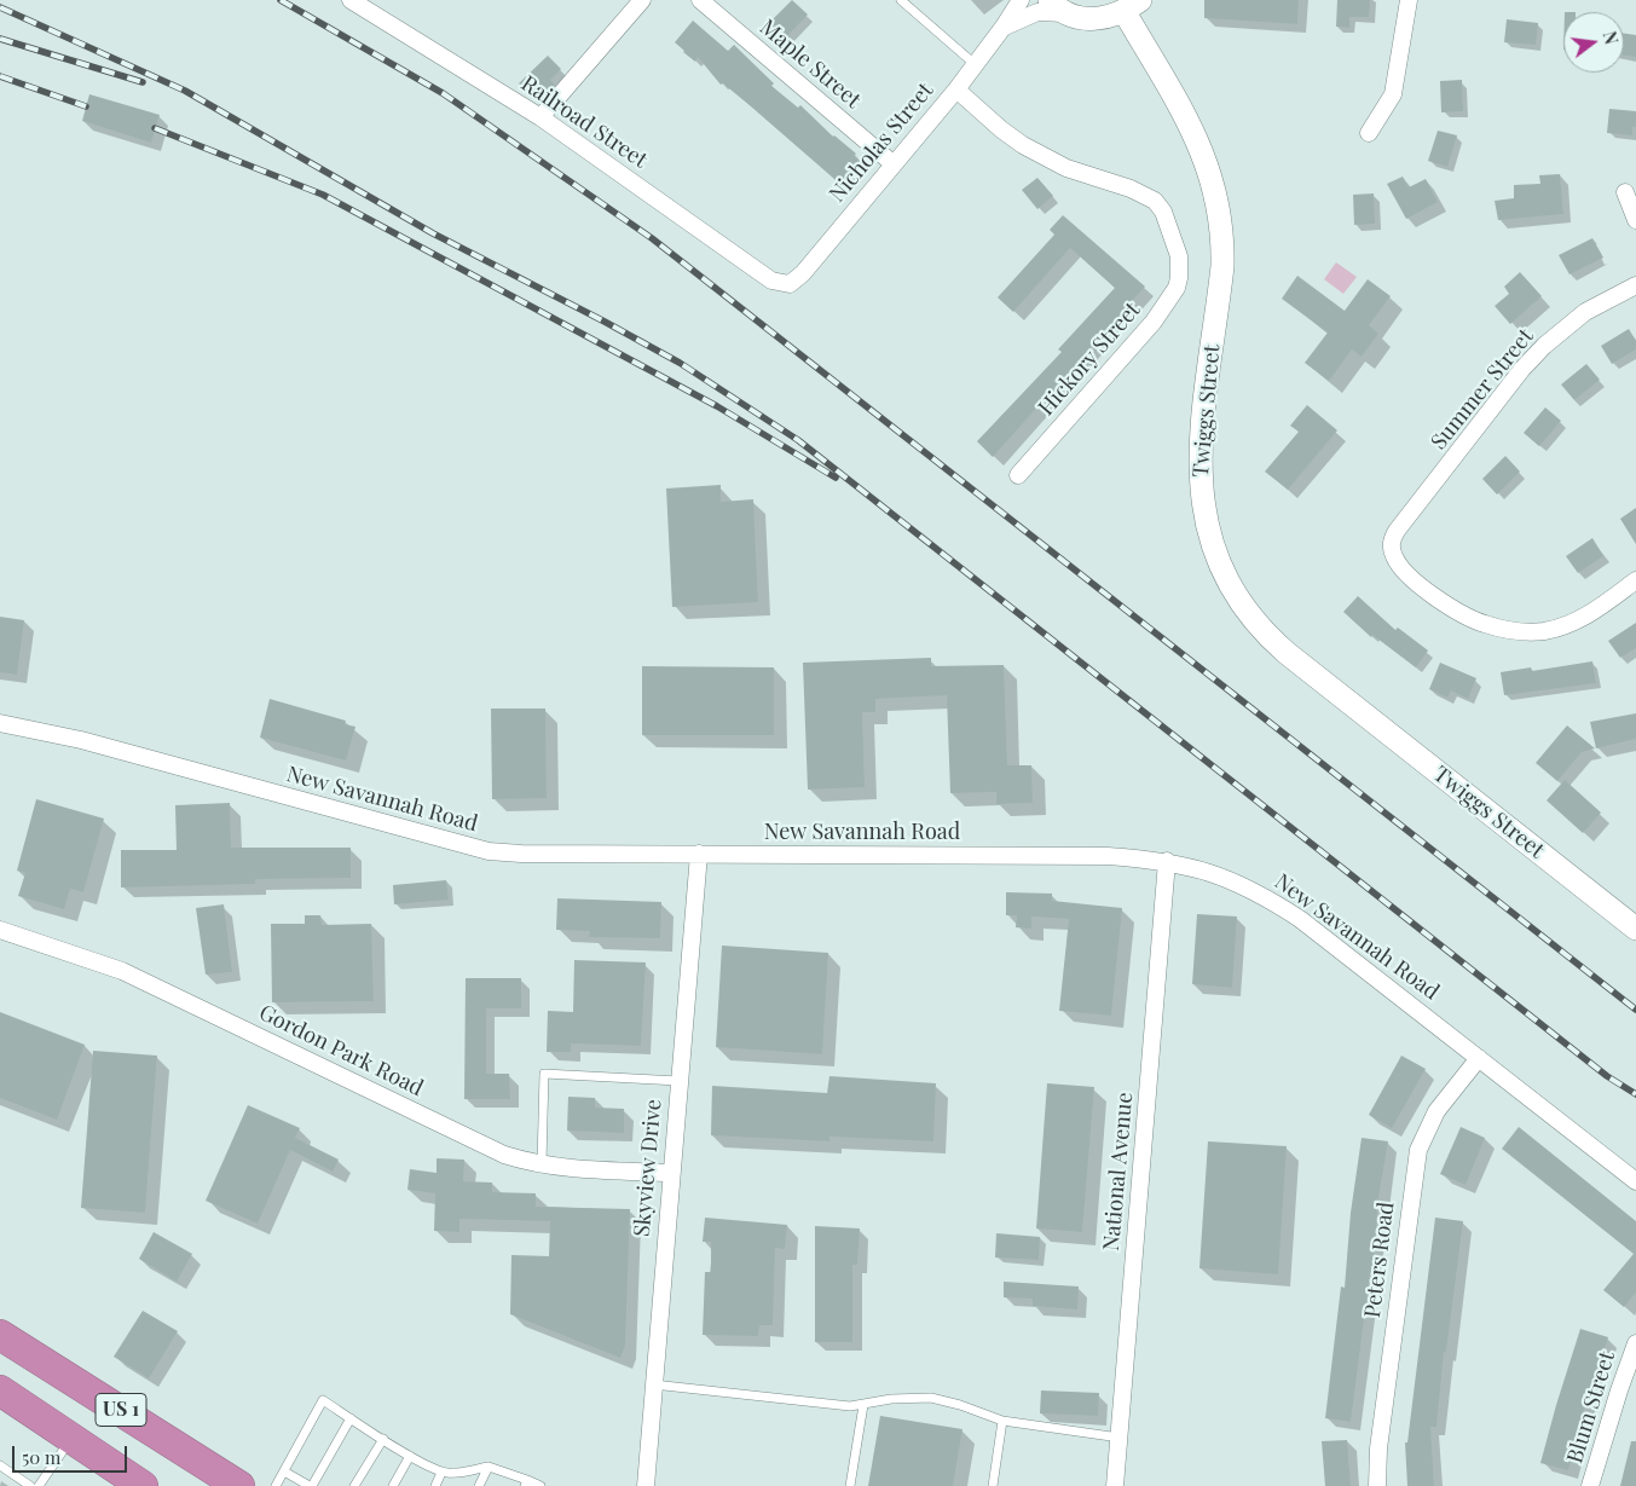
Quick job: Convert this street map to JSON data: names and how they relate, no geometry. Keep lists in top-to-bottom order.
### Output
{
  "streets": {
    "highway": ["US 1"],
    "main road": ["Twiggs Street"],
    "street": [
      "Maple Street",
      "Railroad Street",
      "Nicholas Street",
      "Hickory Street",
      "Summer Street",
      "New Savannah Road",
      "Gordon Park Road",
      "Skyview Drive",
      "National Avenue",
      "Peters Road",
      "Blum Street"
    ]
  },
  "crossings": [
    ["Maple Street", "Nicholas Street"],
    ["Railroad Street", "Nicholas Street"],
    ["Nicholas Street", "Hickory Street"],
    ["New Savannah Road", "Skyview Drive"],
    ["New Savannah Road", "National Avenue"],
    ["New Savannah Road", "Peters Road"],
    ["Gordon Park Road", "Skyview Drive"]
  ],
  "scale_bar": "50 m",
  "north": "right"
}
